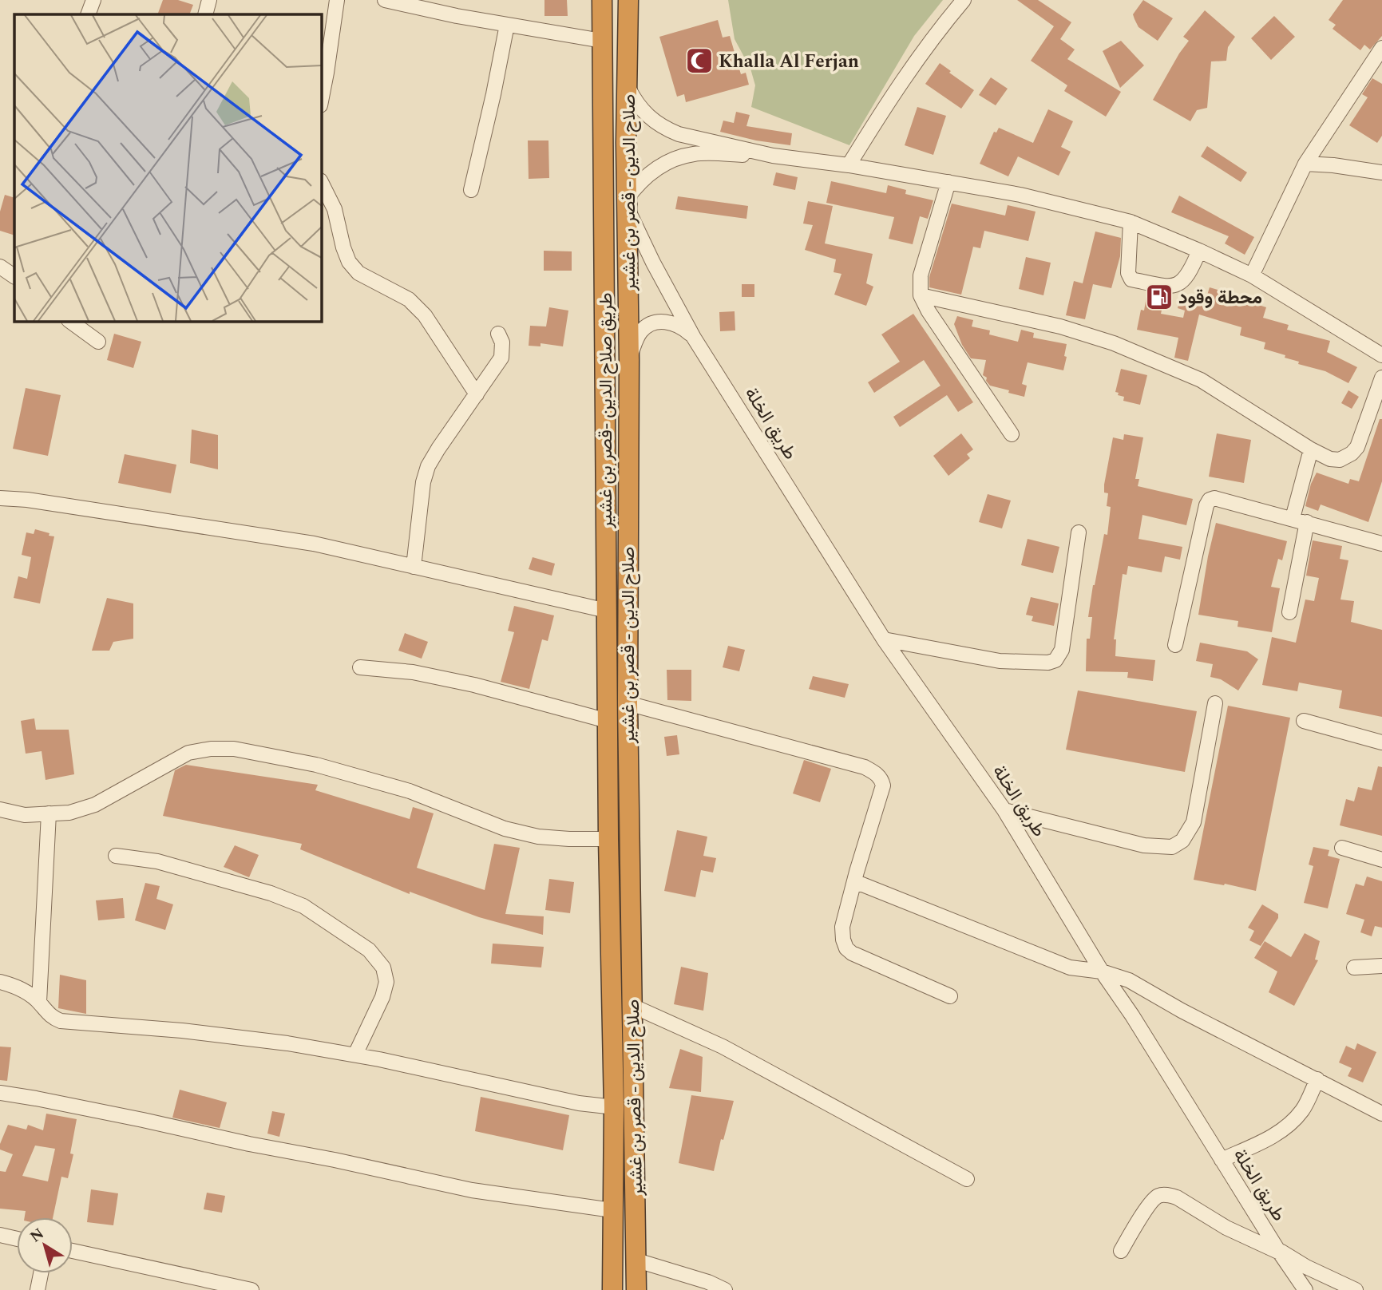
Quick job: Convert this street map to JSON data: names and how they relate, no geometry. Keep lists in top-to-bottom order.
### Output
{
  "streets": {
    "highway": ["صلاح الدين - قصر بن غشير", "طريق صلاح الدين -قصر بن غشير"],
    "street": ["طريق الخلة"]
  },
  "crossings": [
    ["صلاح الدين - قصر بن غشير", "طريق الخلة"]
  ],
  "places": {
    "mosque": ["Khalla Al Ferjan"],
    "fuel station": ["محطة وقود"]
  },
  "north": "top left"
}
